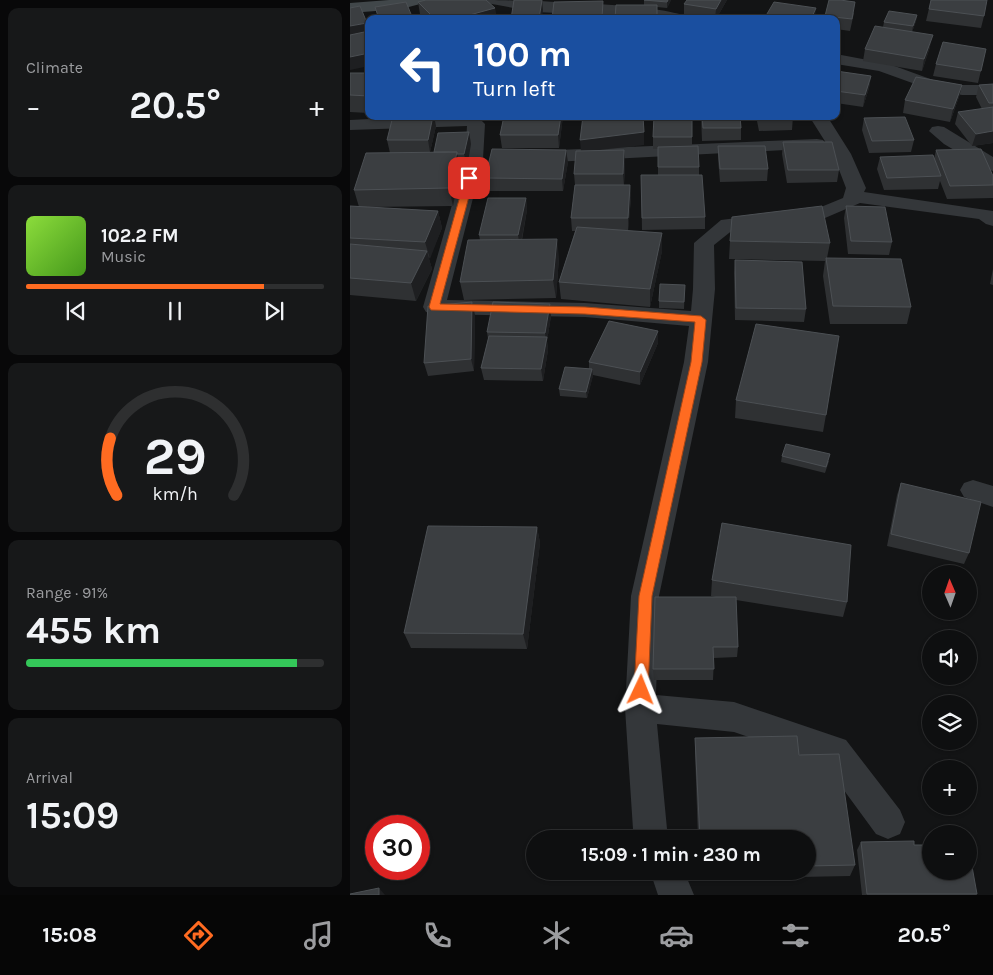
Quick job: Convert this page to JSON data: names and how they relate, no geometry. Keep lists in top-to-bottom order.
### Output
{
  "north": "top",
  "page": {
    "tile": [
      "Climate",
      ["Range · 91%", "455 km"],
      ["Arrival", "15:09"]
    ],
    "turn": ["100 m", "Turn left"],
    "heat": ["−", "20.5°", "+"],
    "song": ["102.2 FM", "Music"],
    "map_buttons": ["+", "−"],
    "limit": "30",
    "trip": "15:09 · 1 min · 230 m",
    "tabs": ["15:08", "20.5°"],
    "gauge": ["29", "km/h"]
  }
}
